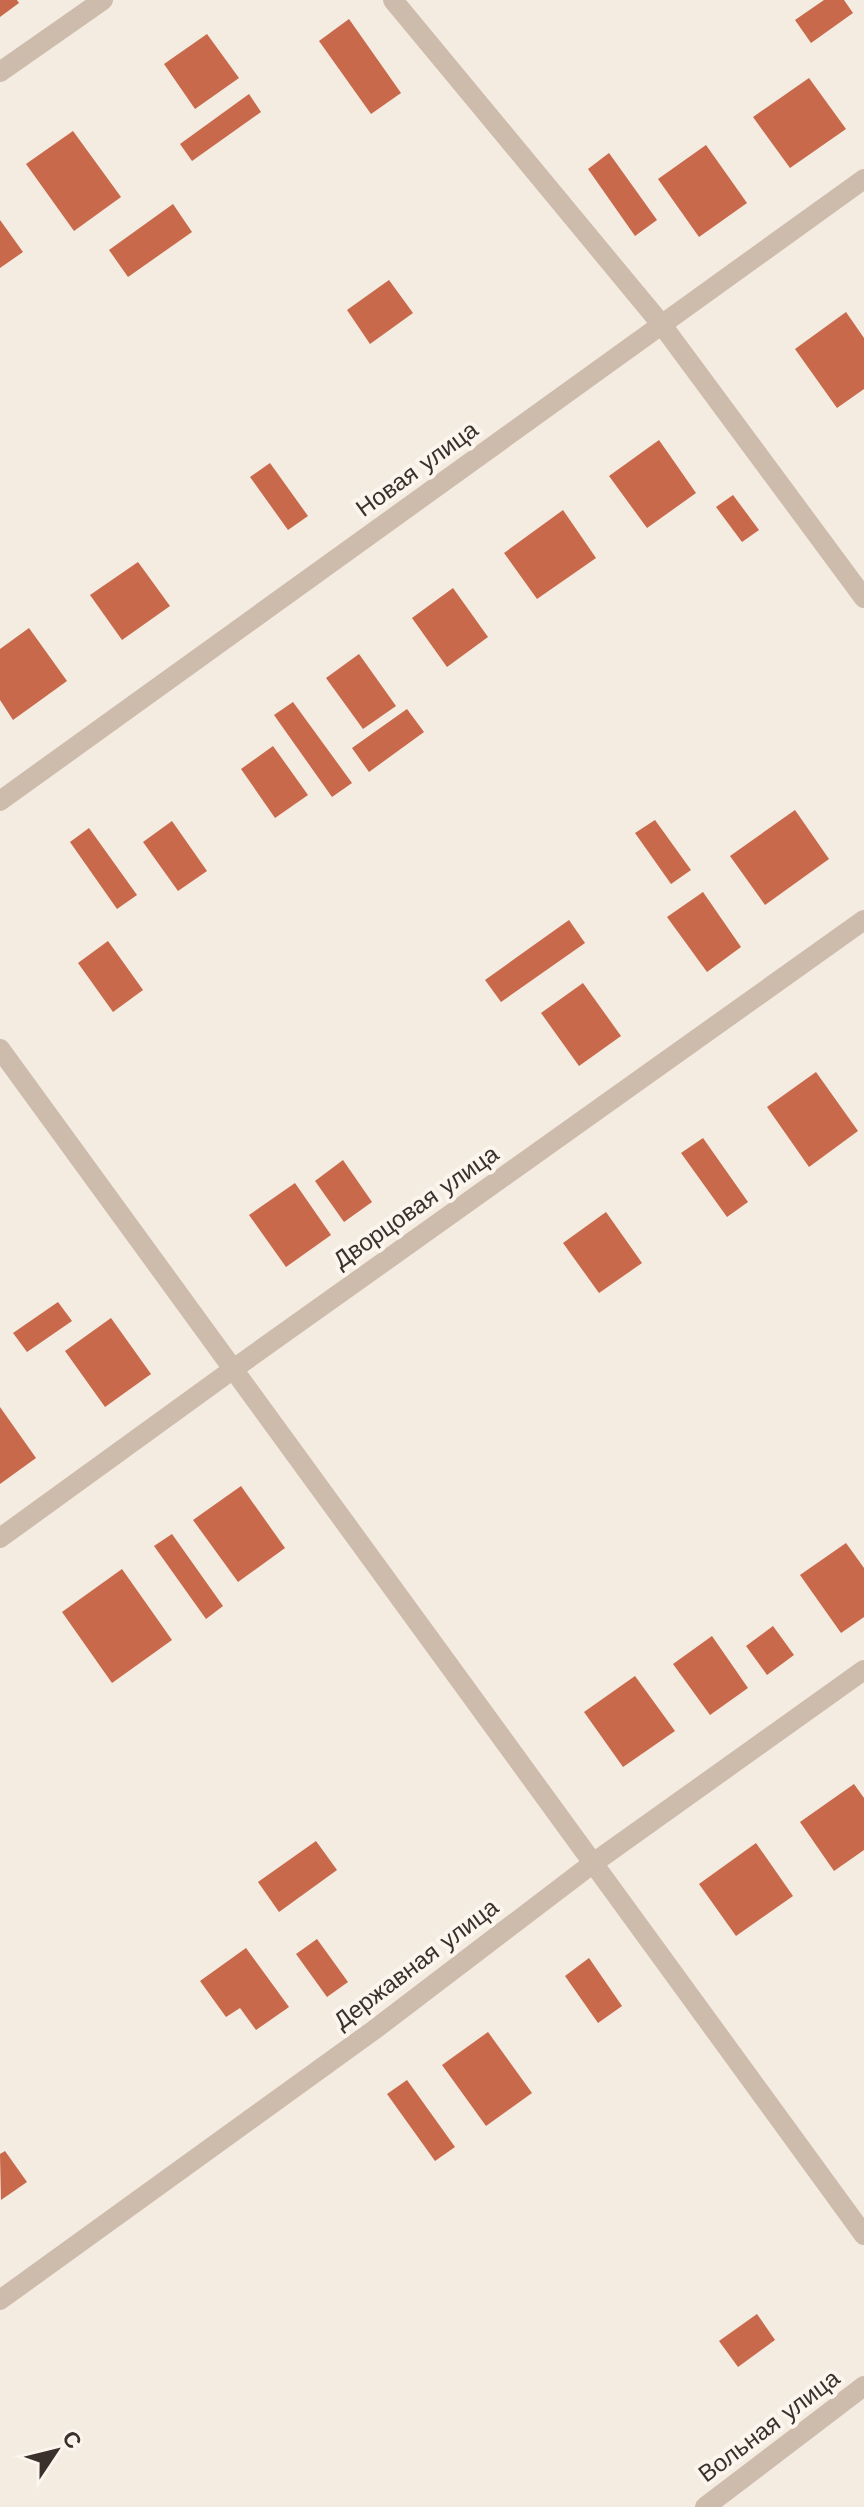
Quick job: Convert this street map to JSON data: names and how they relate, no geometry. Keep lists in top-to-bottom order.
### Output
{
  "streets": {
    "street": [
      "Новая улица",
      "Дворцовая улица",
      "Державная улица",
      "Вольная улица"
    ]
  },
  "north": "top right"
}
